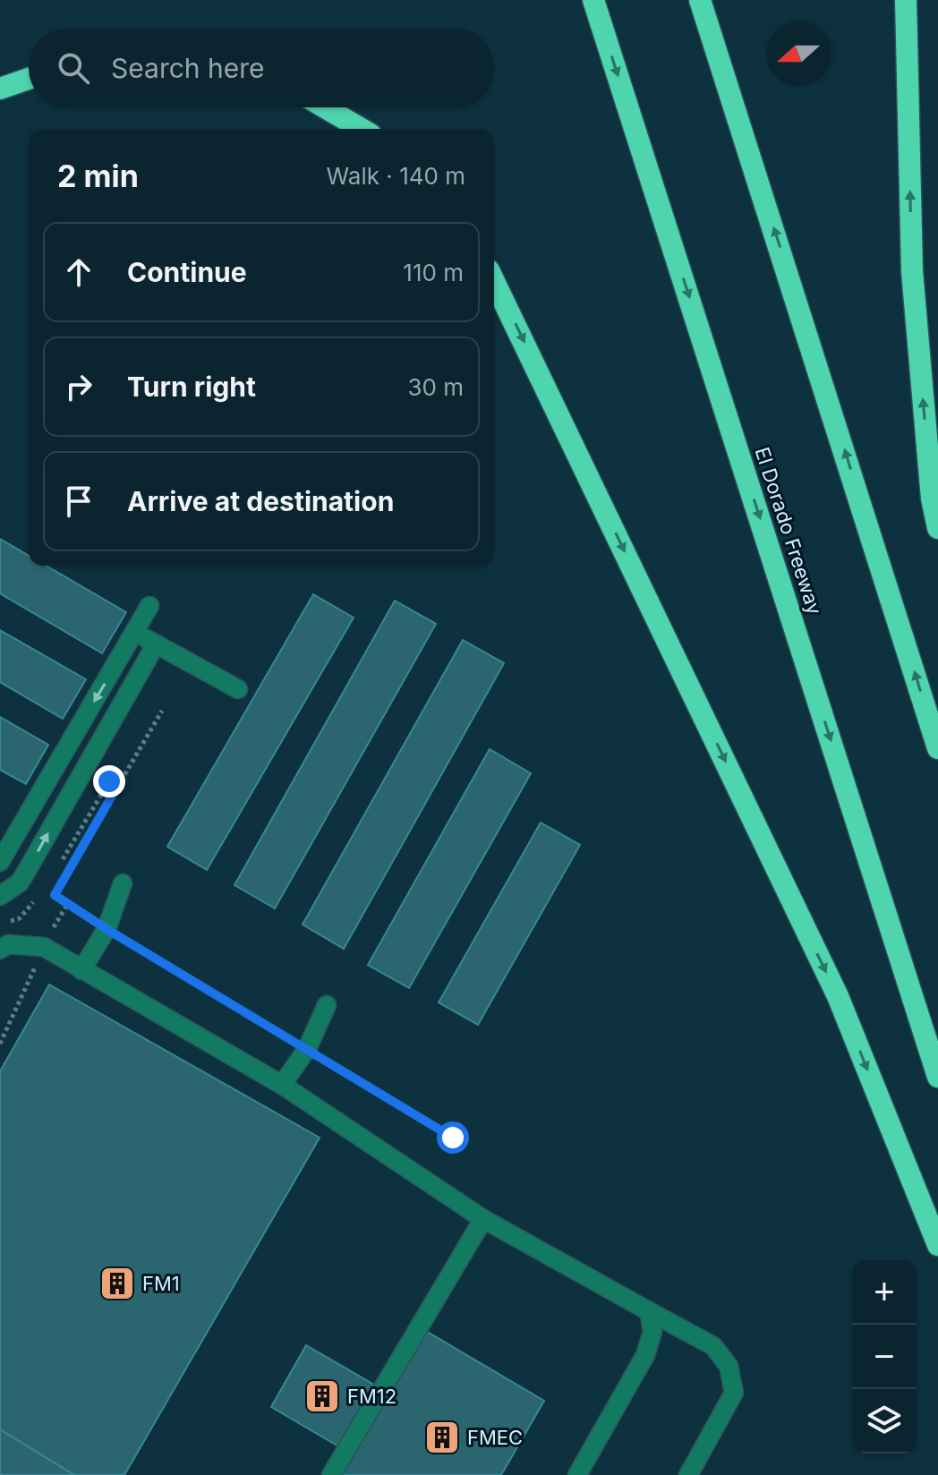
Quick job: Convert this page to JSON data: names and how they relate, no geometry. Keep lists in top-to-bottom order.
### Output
{
  "streets": {
    "highway": ["El Dorado Freeway"]
  },
  "places": {
    "building": ["FM1", "FM12", "FMEC"]
  },
  "north": "left",
  "page": {
    "search": "Search here",
    "heading": ["2 min", "Walk · 140 m"],
    "list": [
      ["Continue", "110 m"],
      ["Turn right", "30 m"],
      "Arrive at destination"
    ],
    "map_buttons": ["+", "−"]
  }
}
